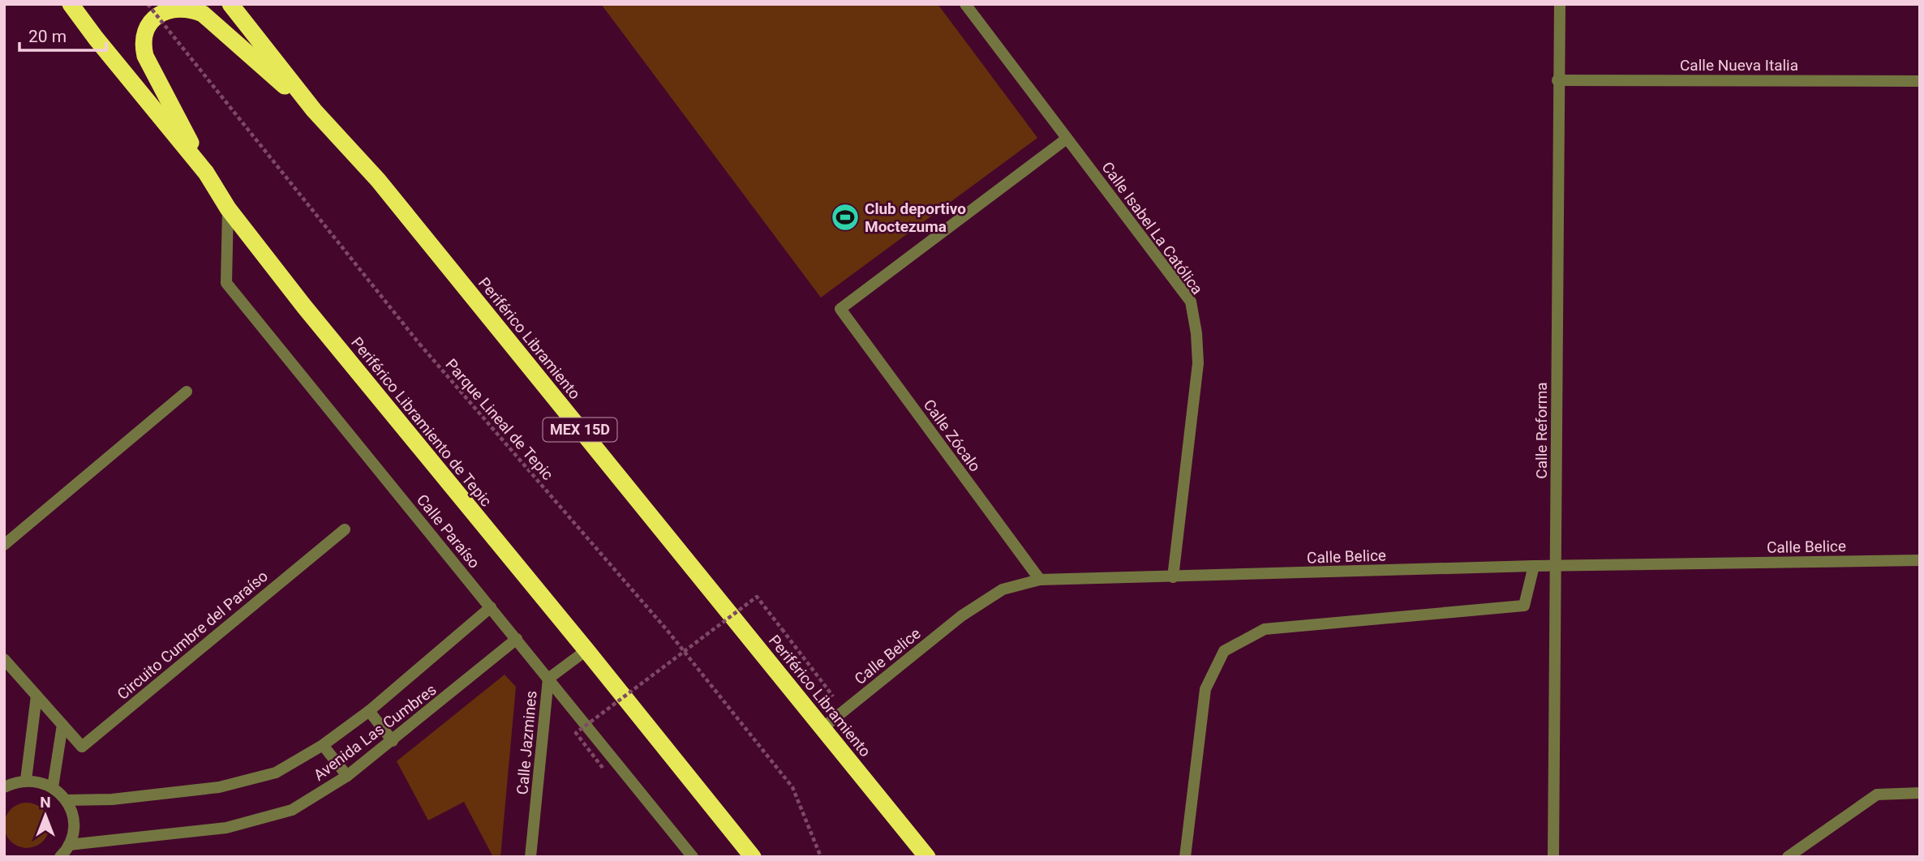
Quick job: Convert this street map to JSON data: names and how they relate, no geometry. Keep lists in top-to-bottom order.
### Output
{
  "streets": {
    "highway": ["Periférico Libramiento", "Periférico Libramiento de Tepic", "MEX 15D"],
    "street": [
      "Calle Nueva Italia",
      "Calle Isabel La Católica",
      "Calle Reforma",
      "Calle Zócalo",
      "Calle Paraíso",
      "Calle Belice",
      "Circuito Cumbre del Paraíso",
      "Avenida Las Cumbres",
      "Calle Jazmines"
    ],
    "path": ["Parque Lineal de Tepic"]
  },
  "crossings": [
    ["Calle Nueva Italia", "Calle Reforma"],
    ["Calle Isabel La Católica", "Calle Zócalo"],
    ["Calle Isabel La Católica", "Calle Belice"],
    ["Periférico Libramiento", "Calle Belice"],
    ["Periférico Libramiento de Tepic", "Calle Paraíso"],
    ["Periférico Libramiento de Tepic", "Calle Jazmines"],
    ["Calle Reforma", "Calle Belice"],
    ["Calle Zócalo", "Calle Belice"],
    ["Calle Paraíso", "Avenida Las Cumbres"],
    ["Calle Paraíso", "Calle Jazmines"]
  ],
  "places": {
    "sports": ["Club deportivo Moctezuma"]
  },
  "scale_bar": "20 m",
  "north": "top"
}
